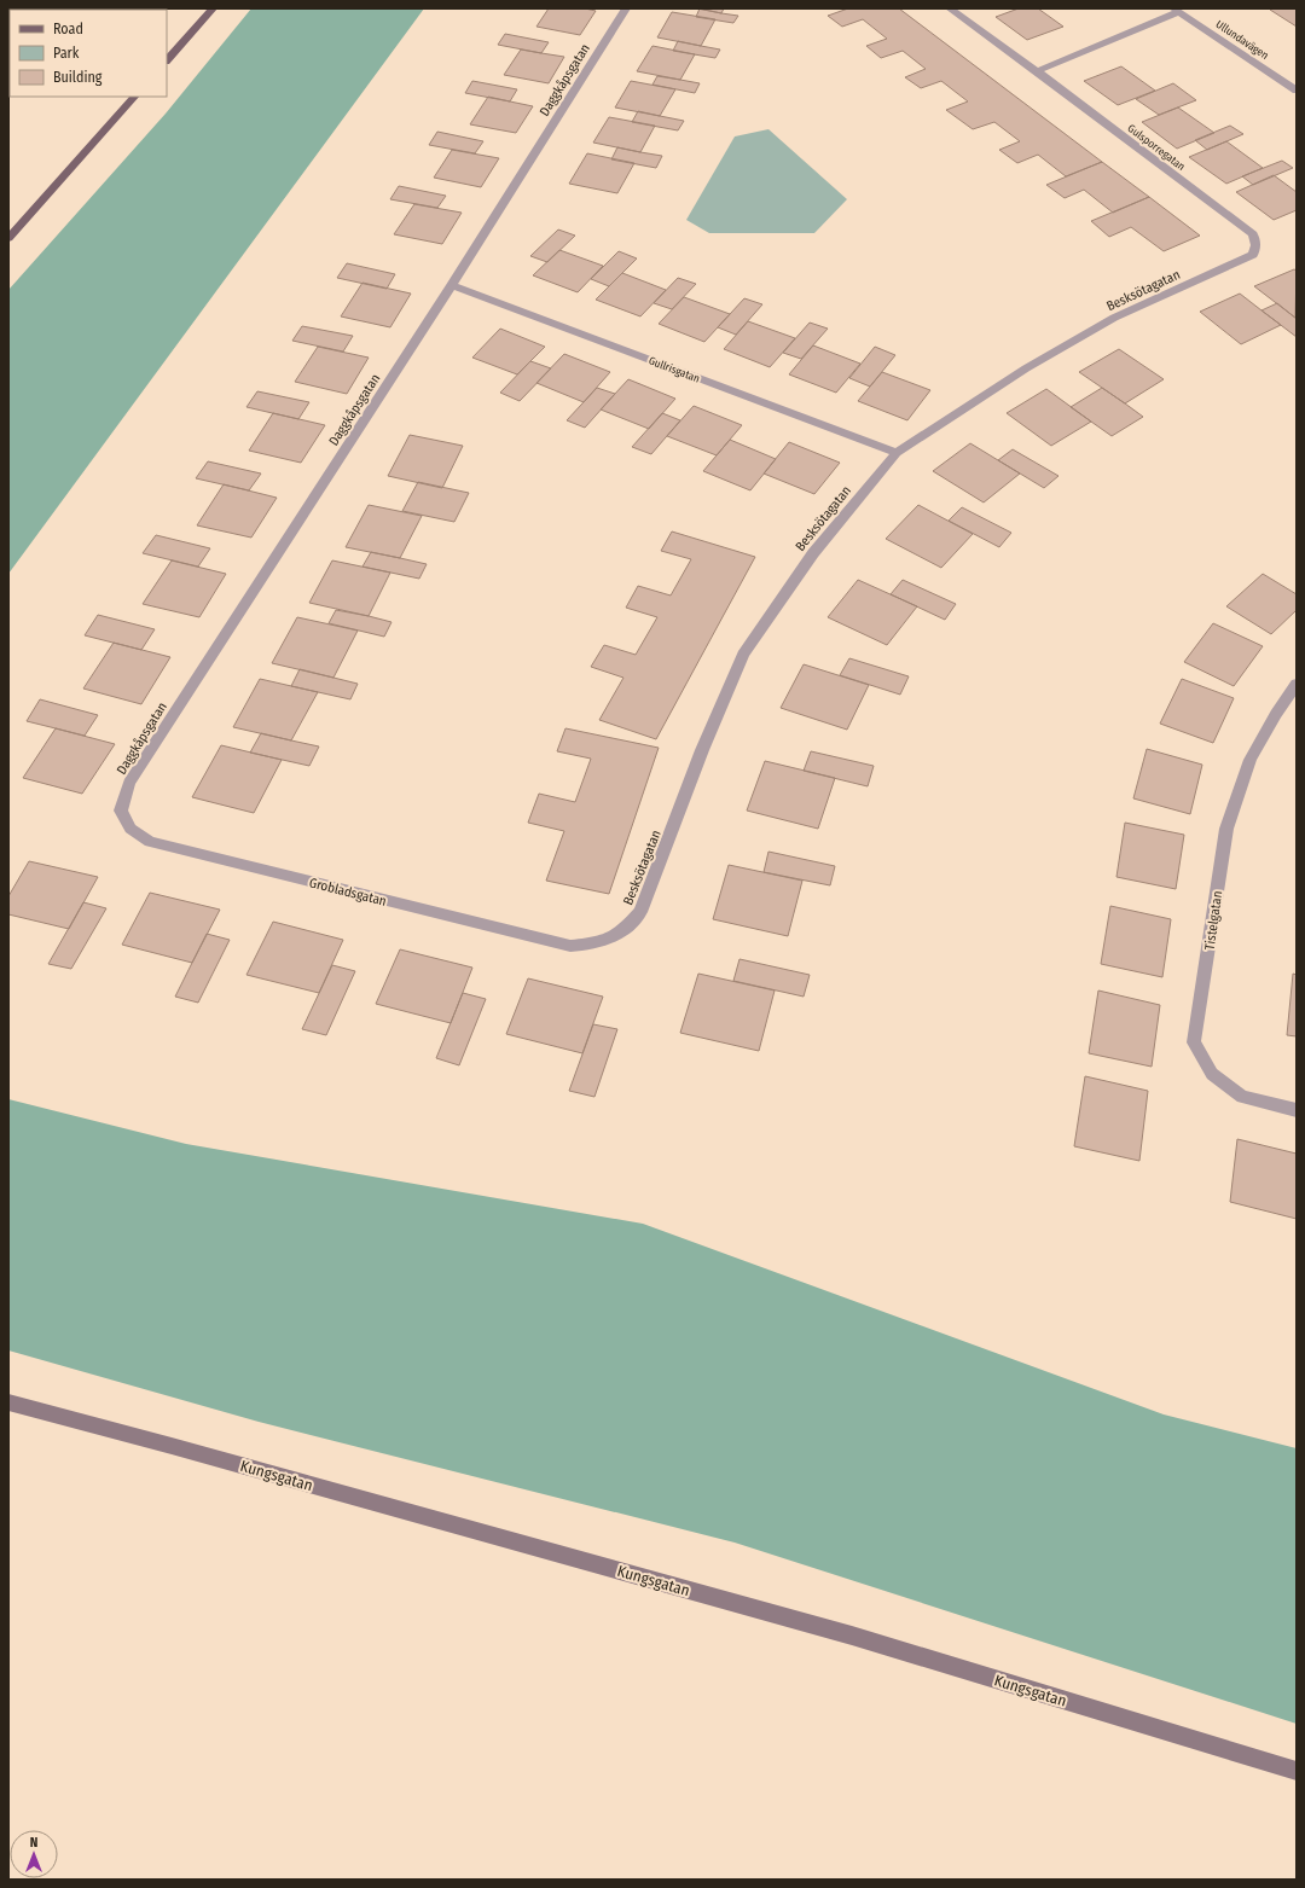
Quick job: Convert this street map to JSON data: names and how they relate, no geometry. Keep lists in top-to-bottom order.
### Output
{
  "streets": {
    "street": [
      "Ullundavägen",
      "Daggkåpsgatan",
      "Gulsporregatan",
      "Besksötagatan",
      "Gullrisgatan",
      "Grobladsgatan",
      "Tistelgatan",
      "Kungsgatan"
    ]
  },
  "crossings": [
    ["Daggkåpsgatan", "Gullrisgatan"],
    ["Daggkåpsgatan", "Grobladsgatan"],
    ["Gulsporregatan", "Besksötagatan"],
    ["Besksötagatan", "Gullrisgatan"],
    ["Besksötagatan", "Grobladsgatan"]
  ],
  "legend": ["Road", "Park", "Building"],
  "north": "top"
}
